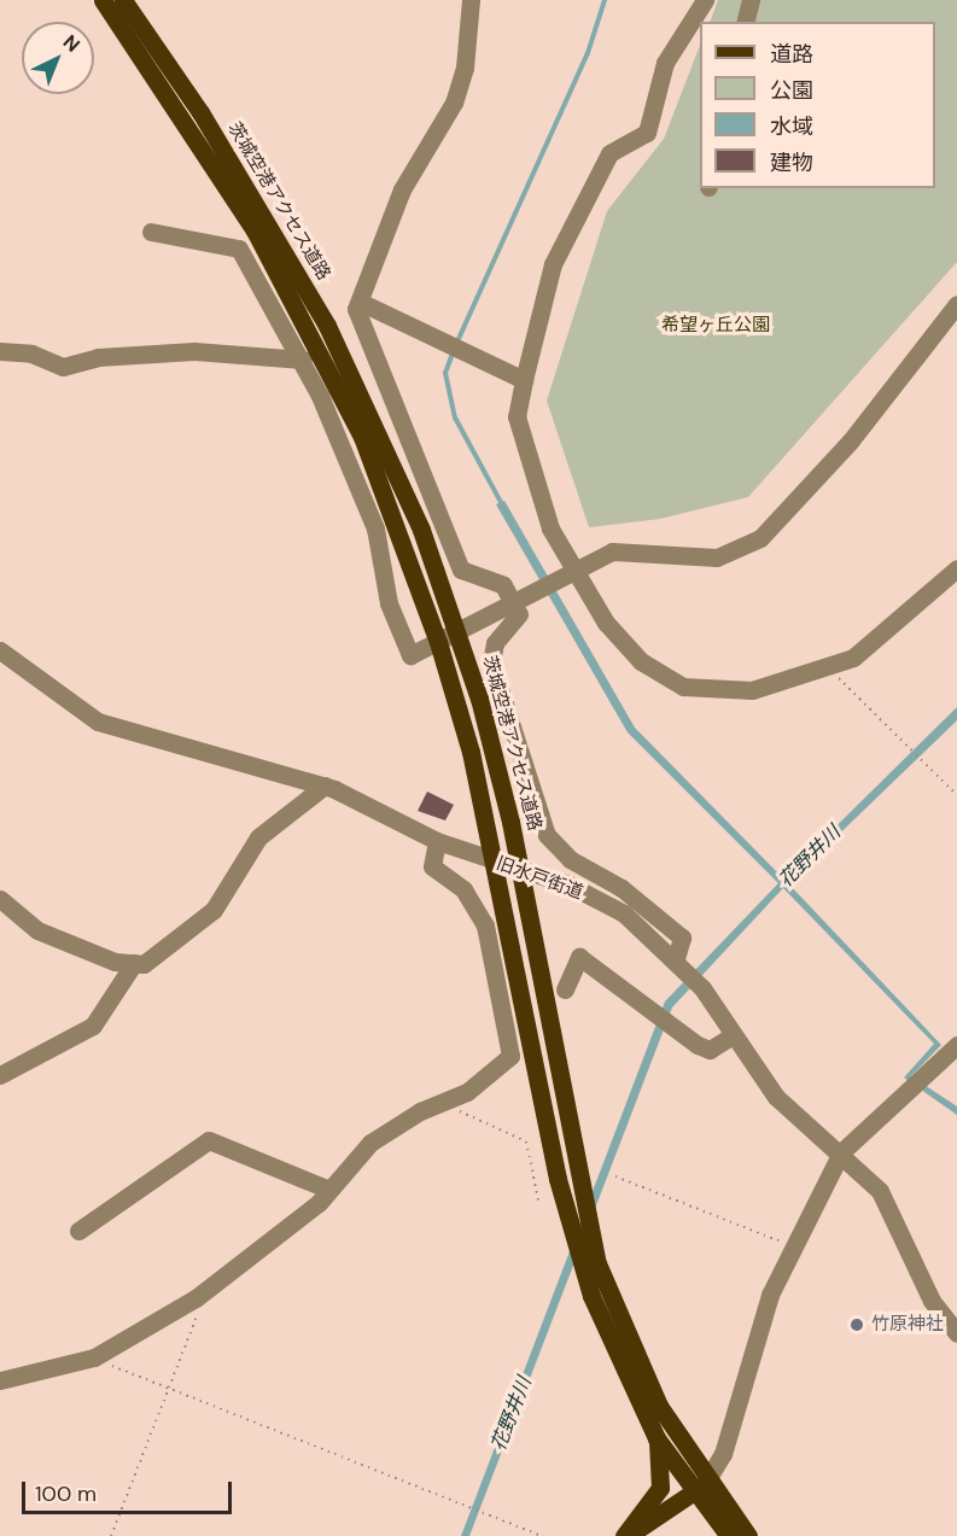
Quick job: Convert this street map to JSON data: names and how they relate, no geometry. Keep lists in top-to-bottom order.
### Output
{
  "streets": {
    "main road": ["茨城空港アクセス道路"],
    "street": ["旧水戸街道"]
  },
  "crossings": [
    ["茨城空港アクセス道路", "旧水戸街道"]
  ],
  "water": ["花野井川"],
  "parks": ["希望ヶ丘公園"],
  "places": ["竹原神社"],
  "legend": [
    "道路",
    "公園",
    "水域",
    "建物"
  ],
  "scale_bar": "100 m",
  "north": "top right"
}
